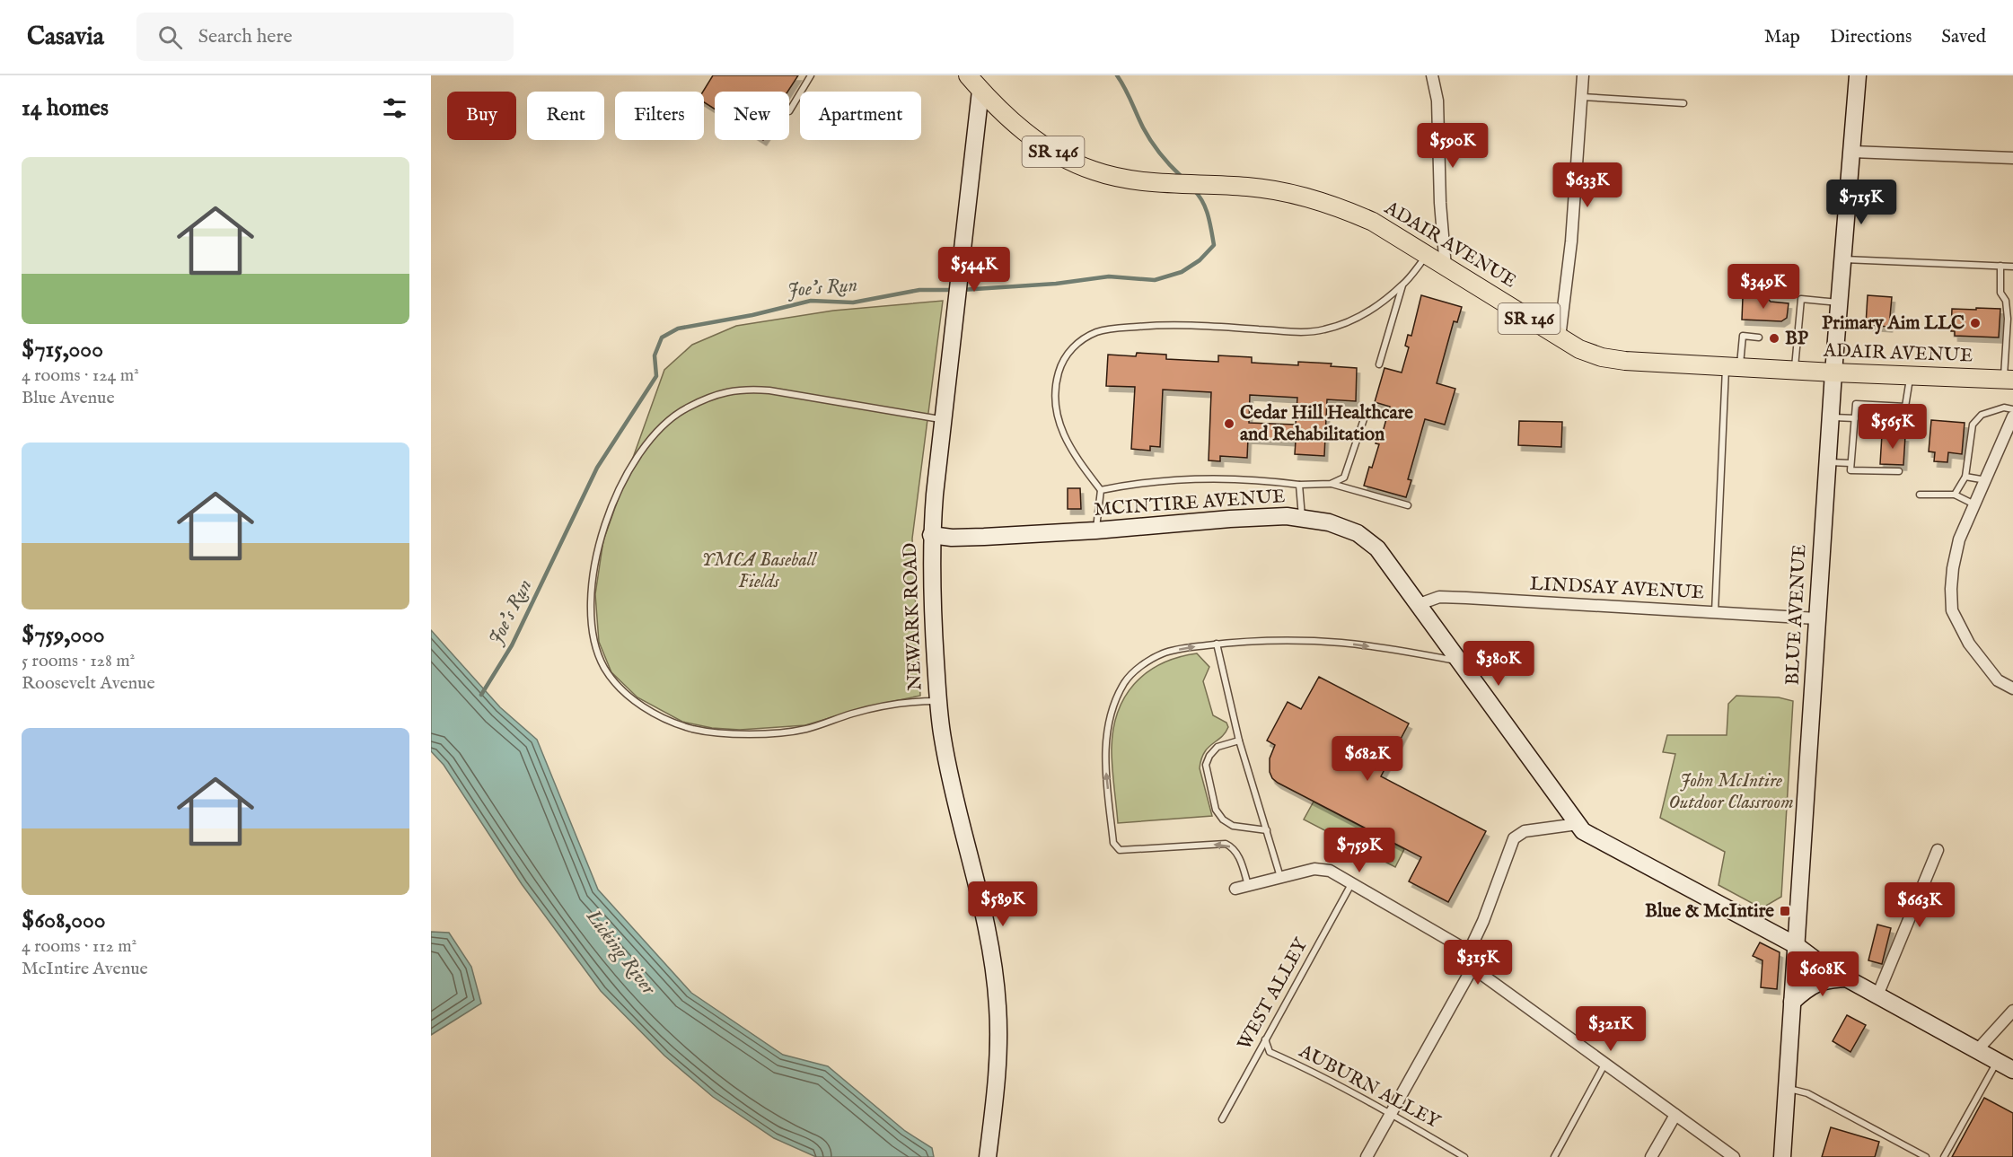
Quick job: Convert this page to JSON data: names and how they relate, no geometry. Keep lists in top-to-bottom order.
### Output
{
  "streets": {
    "main road": ["SR 146", "ADAIR AVENUE"],
    "street": [
      "MCINTIRE AVENUE",
      "LINDSAY AVENUE",
      "BLUE AVENUE",
      "NEWARK ROAD"
    ],
    "lane": ["WEST ALLEY", "AUBURN ALLEY"]
  },
  "crossings": [
    ["SR 146", "ADAIR AVENUE"],
    ["SR 146", "NEWARK ROAD"],
    ["ADAIR AVENUE", "BLUE AVENUE"],
    ["ADAIR AVENUE", "NEWARK ROAD"],
    ["MCINTIRE AVENUE", "LINDSAY AVENUE"],
    ["MCINTIRE AVENUE", "BLUE AVENUE"],
    ["MCINTIRE AVENUE", "NEWARK ROAD"],
    ["LINDSAY AVENUE", "BLUE AVENUE"],
    ["WEST ALLEY", "AUBURN ALLEY"]
  ],
  "water": ["Joe's Run", "Licking River"],
  "parks": ["YMCA Baseball Fields", "John McIntire Outdoor Classroom"],
  "places": {
    "other": ["Primary Aim LLC", "BP", "Cedar Hill Healthcare and Rehabilitation"],
    "transit": ["Blue & McIntire"]
  },
  "page": {
    "header": "Casavia",
    "search": "Search here",
    "nav": ["Map", "Directions", "Saved"],
    "heading": "14 homes",
    "chip": [
      "Buy",
      "Rent",
      "Filters",
      "New",
      "Apartment"
    ],
    "price": [
      "$590K",
      "$633K",
      "$715K",
      "$544K",
      "$349K",
      "$565K",
      "$380K",
      "$682K",
      "$759K",
      "$589K",
      "$663K",
      "$315K",
      "$608K",
      "$321K"
    ],
    "list": [
      {
        "name": "$715,000",
        "note": "4 rooms · 124 m² · Blue Avenue"
      },
      {
        "name": "$759,000",
        "note": "5 rooms · 128 m² · Roosevelt Avenue"
      },
      {
        "name": "$608,000",
        "note": "4 rooms · 112 m² · McIntire Avenue"
      }
    ]
  }
}
